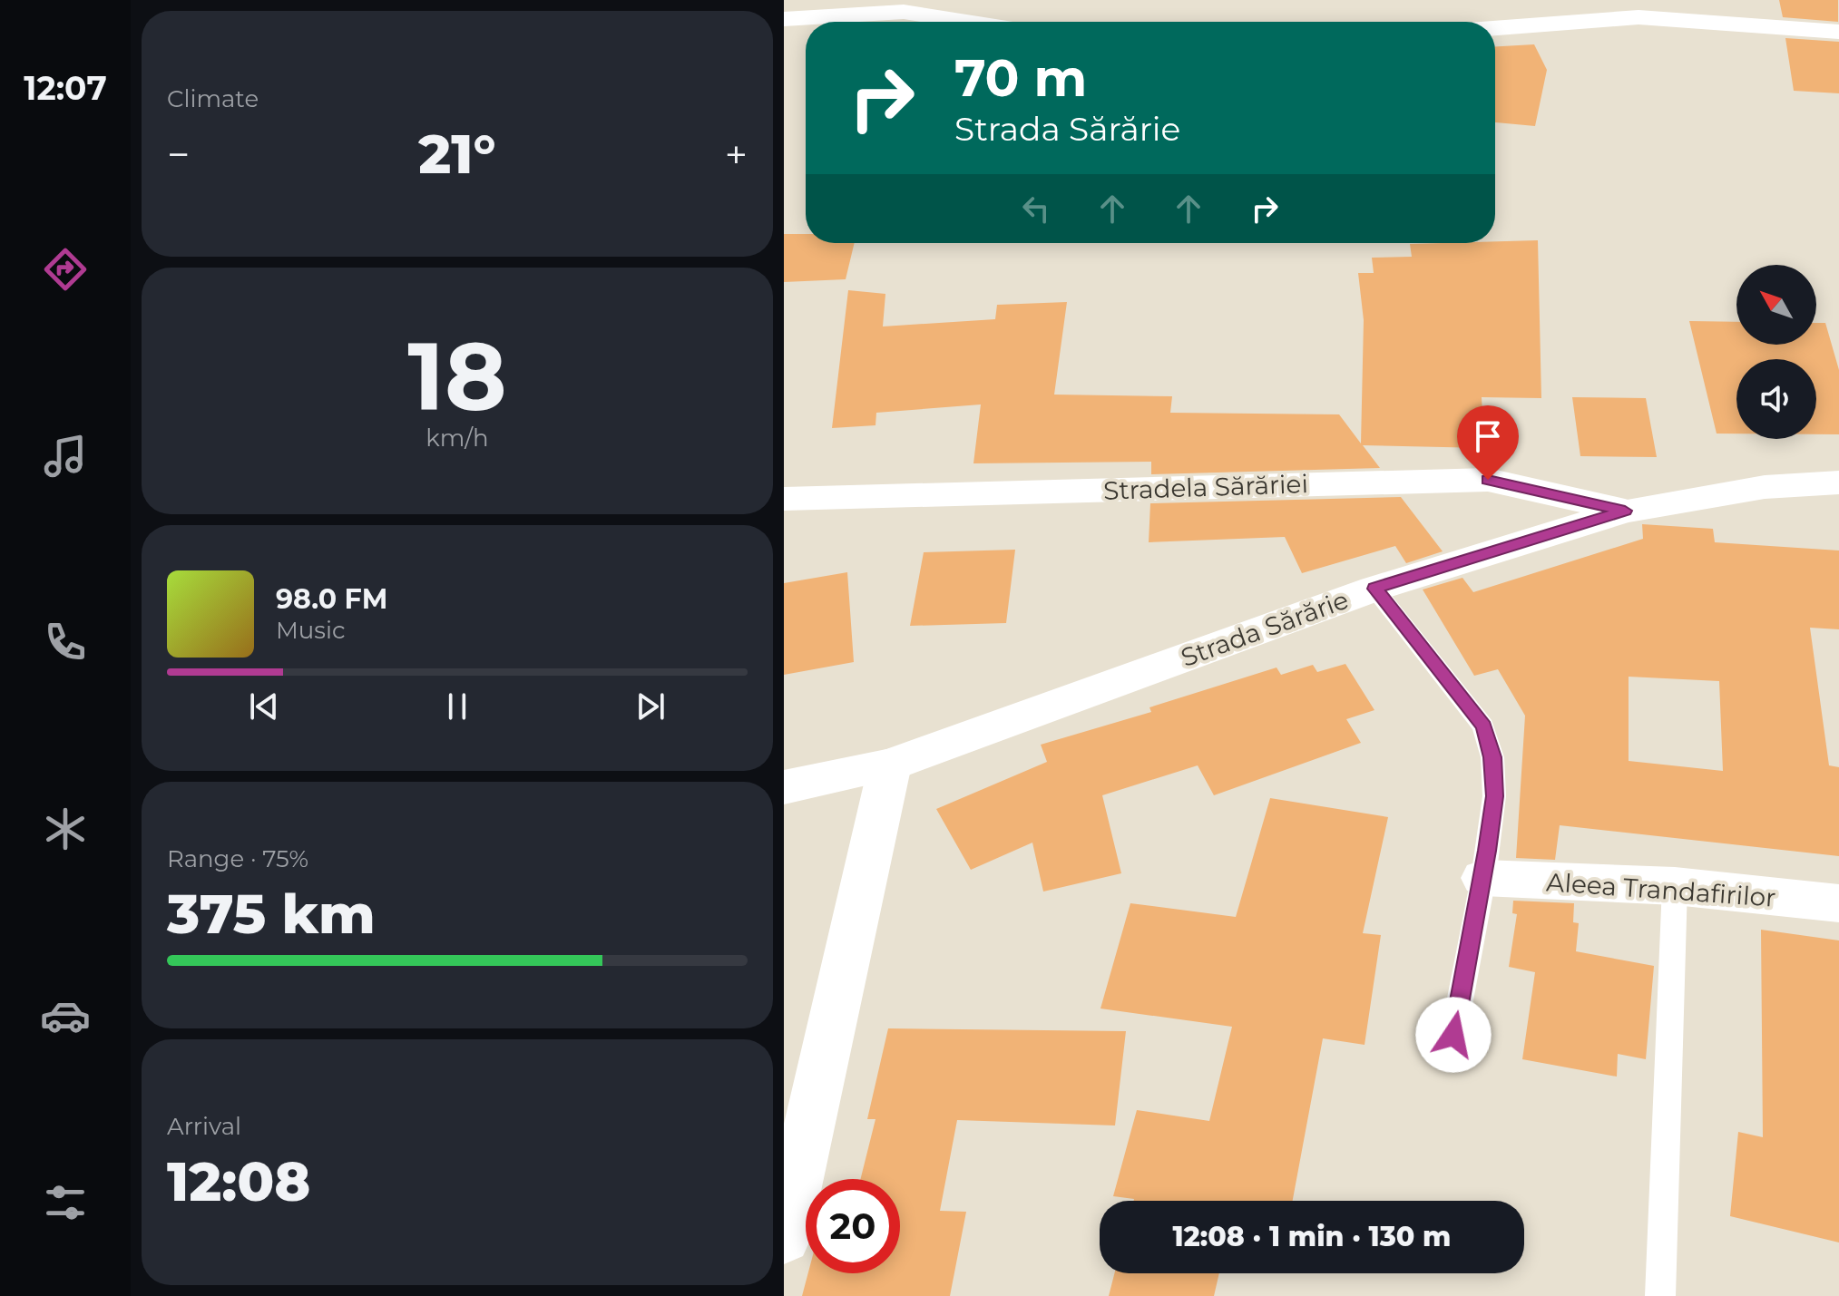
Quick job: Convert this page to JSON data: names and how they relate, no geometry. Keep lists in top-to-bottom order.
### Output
{
  "streets": {
    "street": ["Stradela Sărăriei", "Strada Sărărie", "Aleea Trandafirilor"]
  },
  "crossings": [
    ["Stradela Sărăriei", "Strada Sărărie"]
  ],
  "north": "top left",
  "page": {
    "tabs": "12:07",
    "tile": [
      "Climate",
      ["18", "km/h"],
      ["Range · 75%", "375 km"],
      ["Arrival", "12:08"]
    ],
    "turn": ["70 m", "Strada Sărărie"],
    "heat": ["−", "21°", "+"],
    "song": ["98.0 FM", "Music"],
    "limit": "20",
    "trip": "12:08 · 1 min · 130 m"
  }
}
